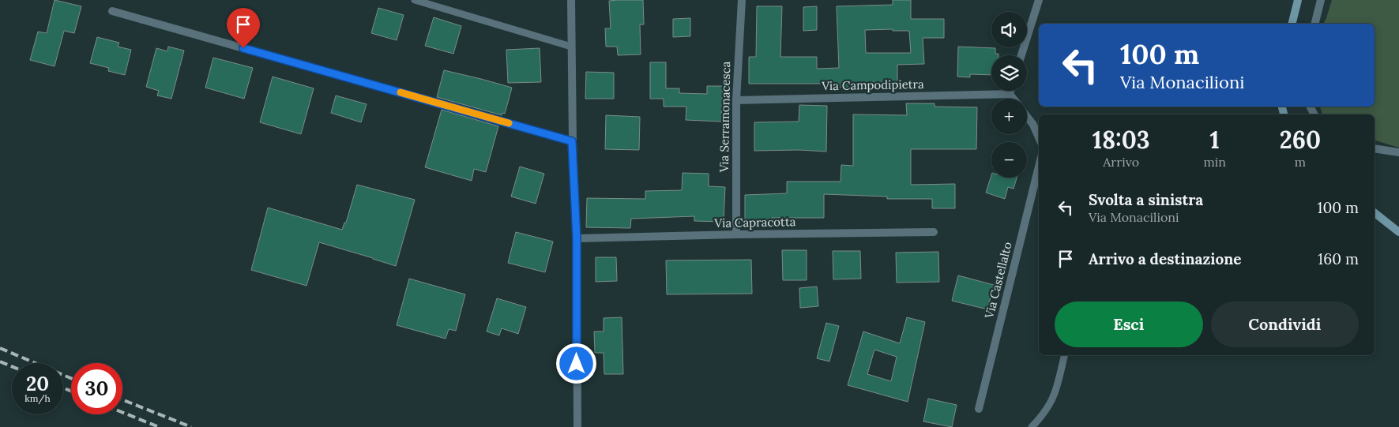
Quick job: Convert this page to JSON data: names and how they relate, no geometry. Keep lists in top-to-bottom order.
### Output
{
  "streets": {
    "street": [
      "Via Campodipietra",
      "Via Serramonacesca",
      "Via Capracotta",
      "Via Castellalto"
    ]
  },
  "crossings": [
    ["Via Campodipietra", "Via Serramonacesca"],
    ["Via Serramonacesca", "Via Capracotta"]
  ],
  "page": {
    "map_buttons": ["+", "−"],
    "turn": ["100 m", "Via Monacilioni"],
    "eta": [
      "18:03",
      "Arrivo",
      "1",
      "min",
      "260",
      "m"
    ],
    "list": [
      {
        "name": "Svolta a sinistra",
        "note": "Via Monacilioni",
        "value": "100 m"
      },
      {
        "name": "Arrivo a destinazione",
        "value": "160 m"
      }
    ],
    "buttons": ["Esci", "Condividi"],
    "speed": "20 km/h",
    "limit": "30"
  }
}
